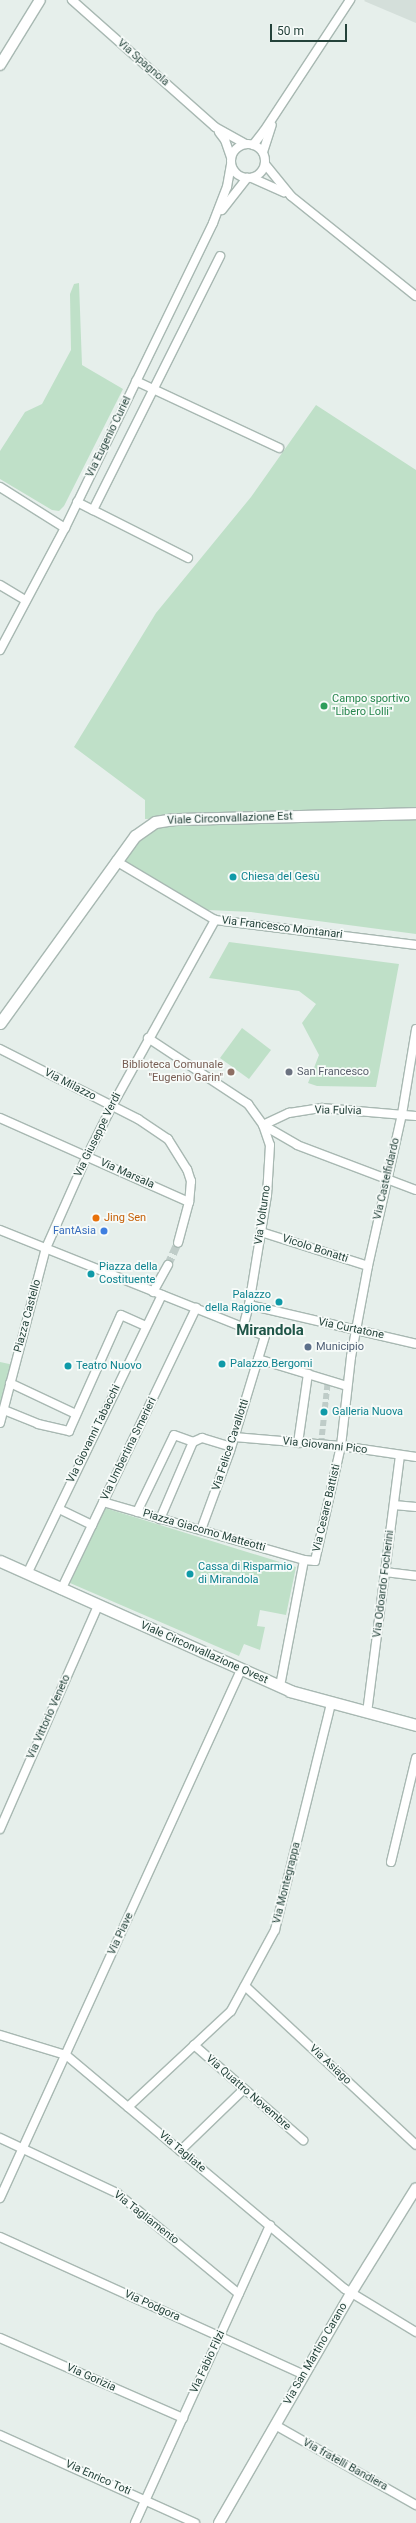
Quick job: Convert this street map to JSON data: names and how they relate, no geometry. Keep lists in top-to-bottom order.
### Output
{
  "streets": {
    "main road": ["Viale Circonvallazione Est", "Viale Circonvallazione Ovest"],
    "street": [
      "Via Spagnola",
      "Via Eugenio Curiel",
      "Via Francesco Montanari",
      "Via Milazzo",
      "Via Fulvia",
      "Via Giuseppe Verdi",
      "Via Marsala",
      "Via Castelfidardo",
      "Via Volturno",
      "Vicolo Bonatti",
      "Piazza Castello",
      "Via Curtatone",
      "Via Giovanni Tabacchi",
      "Via Felice Cavallotti",
      "Via Giovanni Pico",
      "Via Umbertina Smerieri",
      "Via Cesare Battisti",
      "Piazza Giacomo Matteotti",
      "Via Odoardo Focherini",
      "Via Vittorio Veneto",
      "Via Montegrappa",
      "Via Piave",
      "Via Asiago",
      "Via Quattro Novembre",
      "Via Tagliate",
      "Via Tagliamento",
      "Via Podgora",
      "Via San Martino Carano",
      "Via Fabio Filzi",
      "Via Gorizia",
      "Via fratelli Bandiera",
      "Via Enrico Toti"
    ]
  },
  "crossings": [
    ["Via Spagnola", "Via Eugenio Curiel"],
    ["Viale Circonvallazione Est", "Via Francesco Montanari"],
    ["Via Francesco Montanari", "Via Giuseppe Verdi"],
    ["Via Milazzo", "Via Giuseppe Verdi"],
    ["Via Milazzo", "Via Marsala"],
    ["Via Fulvia", "Via Castelfidardo"],
    ["Via Fulvia", "Via Volturno"],
    ["Via Giuseppe Verdi", "Via Marsala"],
    ["Via Giuseppe Verdi", "Piazza Castello"],
    ["Via Castelfidardo", "Vicolo Bonatti"],
    ["Via Castelfidardo", "Via Curtatone"],
    ["Via Castelfidardo", "Via Cesare Battisti"],
    ["Via Volturno", "Vicolo Bonatti"],
    ["Via Volturno", "Via Curtatone"],
    ["Via Giovanni Tabacchi", "Viale Circonvallazione Ovest"],
    ["Via Felice Cavallotti", "Via Giovanni Pico"],
    ["Via Felice Cavallotti", "Piazza Giacomo Matteotti"],
    ["Via Giovanni Pico", "Via Cesare Battisti"],
    ["Via Giovanni Pico", "Via Odoardo Focherini"],
    ["Via Umbertina Smerieri", "Piazza Giacomo Matteotti"],
    ["Via Umbertina Smerieri", "Viale Circonvallazione Ovest"],
    ["Via Cesare Battisti", "Piazza Giacomo Matteotti"],
    ["Via Cesare Battisti", "Viale Circonvallazione Ovest"],
    ["Via Odoardo Focherini", "Viale Circonvallazione Ovest"],
    ["Viale Circonvallazione Ovest", "Via Vittorio Veneto"],
    ["Viale Circonvallazione Ovest", "Via Montegrappa"],
    ["Viale Circonvallazione Ovest", "Via Piave"],
    ["Via Montegrappa", "Via Asiago"],
    ["Via Montegrappa", "Via Quattro Novembre"],
    ["Via Montegrappa", "Via Tagliate"],
    ["Via Piave", "Via Tagliate"],
    ["Via Piave", "Via Tagliamento"],
    ["Via Tagliate", "Via San Martino Carano"],
    ["Via Tagliate", "Via Fabio Filzi"],
    ["Via Tagliamento", "Via Fabio Filzi"],
    ["Via Podgora", "Via San Martino Carano"],
    ["Via Podgora", "Via Fabio Filzi"],
    ["Via San Martino Carano", "Via fratelli Bandiera"],
    ["Via Fabio Filzi", "Via Gorizia"],
    ["Via Fabio Filzi", "Via Enrico Toti"]
  ],
  "districts": ["Mirandola"],
  "places": [
    "Campo sportivo \"Libero Lolli\"",
    "Chiesa del Gesù",
    "Biblioteca Comunale \"Eugenio Garin\"",
    "San Francesco",
    "Jing Sen",
    "FantAsia",
    "Piazza della Costituente",
    "Palazzo della Ragione",
    "Municipio",
    "Palazzo Bergomi",
    "Teatro Nuovo",
    "Galleria Nuova",
    "Cassa di Risparmio di Mirandola"
  ],
  "scale_bar": "50 m"
}
